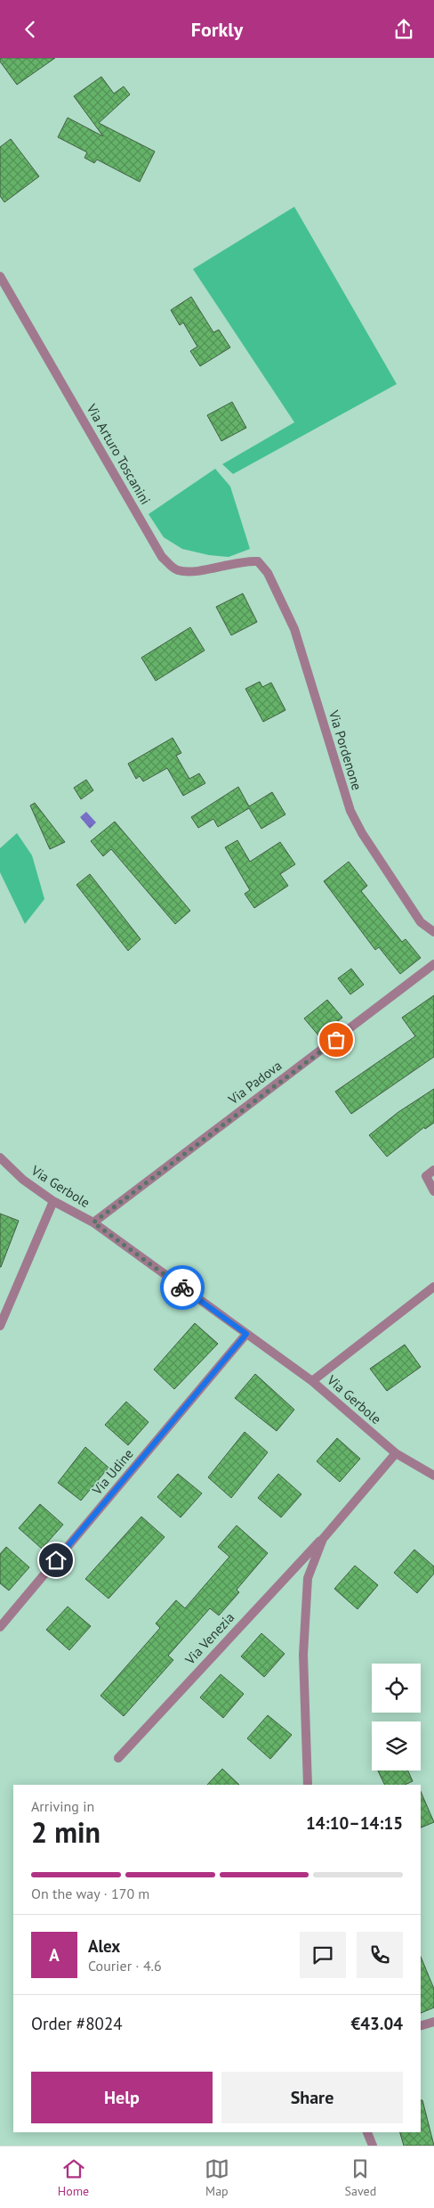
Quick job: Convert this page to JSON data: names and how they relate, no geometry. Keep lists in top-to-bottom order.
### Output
{
  "streets": {
    "street": [
      "Via Arturo Toscanini",
      "Via Pordenone",
      "Via Padova",
      "Via Gerbole",
      "Via Udine",
      "Via Venezia"
    ]
  },
  "crossings": [
    ["Via Arturo Toscanini", "Via Pordenone"],
    ["Via Padova", "Via Gerbole"],
    ["Via Gerbole", "Via Udine"]
  ],
  "page": {
    "header": "Forkly",
    "heading": ["2 min", "Arriving in", "14:10–14:15"],
    "panel": [
      "Alex",
      "Courier · 4.6",
      "Order #8024",
      "€43.04"
    ],
    "bar": "On the way · 170 m",
    "round": "A",
    "buttons": ["Help", "Share"],
    "tabs": ["Home", "Map", "Saved"]
  }
}
